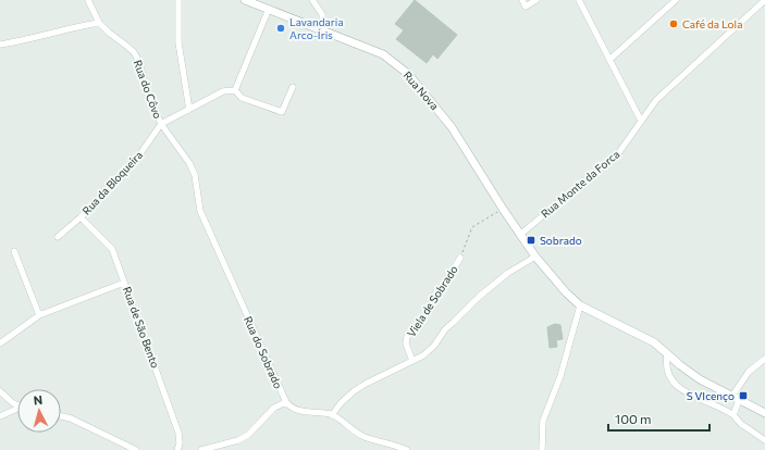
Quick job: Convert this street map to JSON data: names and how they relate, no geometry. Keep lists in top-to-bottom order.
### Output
{
  "streets": {
    "street": [
      "Rua do Côvo",
      "Rua Nova",
      "Rua da Bloqueira",
      "Rua Monte da Forca",
      "Viela de Sobrado",
      "Rua de São Bento",
      "Rua do Sobrado"
    ]
  },
  "crossings": [
    ["Rua do Côvo", "Rua da Bloqueira"],
    ["Rua do Côvo", "Rua do Sobrado"],
    ["Rua Nova", "Rua Monte da Forca"],
    ["Rua Nova", "Viela de Sobrado"],
    ["Rua da Bloqueira", "Rua de São Bento"]
  ],
  "places": {
    "other": ["Café da Lola", "Lavandaria Arco-Íris"],
    "transit": ["Sobrado", "S VIcenço"]
  },
  "scale_bar": "100 m",
  "north": "top"
}
